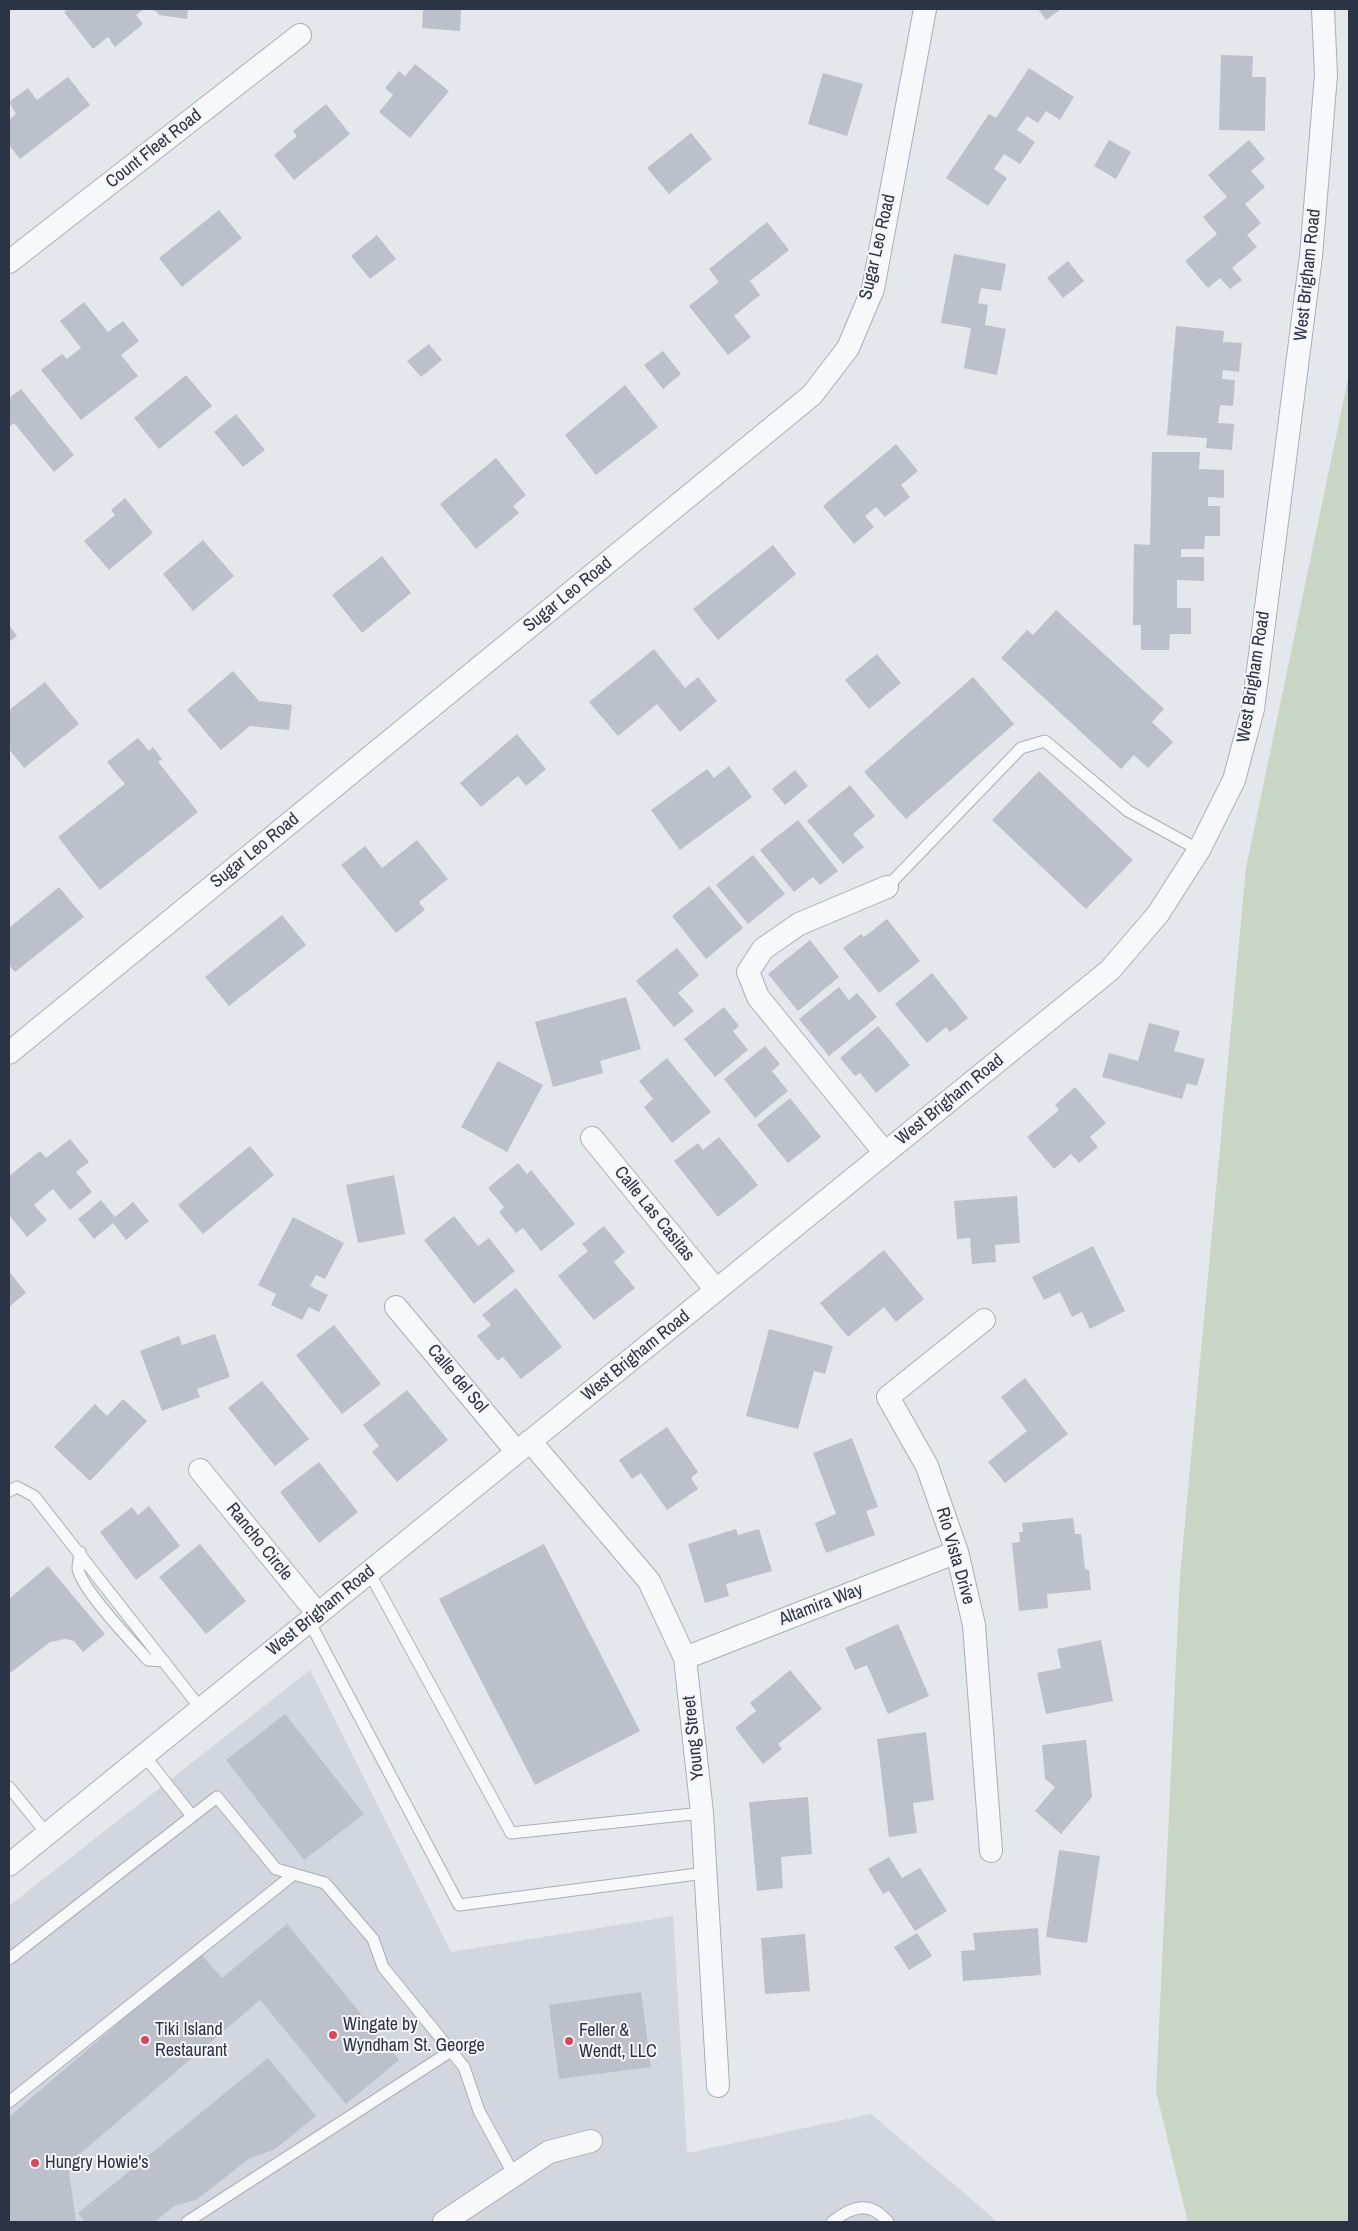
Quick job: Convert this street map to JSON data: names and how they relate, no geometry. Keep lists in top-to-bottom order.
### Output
{
  "streets": {
    "street": [
      "Count Fleet Road",
      "Sugar Leo Road",
      "West Brigham Road",
      "Calle Las Casitas",
      "Calle del Sol",
      "Rancho Circle",
      "Rio Vista Drive",
      "Altamira Way",
      "Young Street"
    ]
  },
  "crossings": [
    ["West Brigham Road", "Calle Las Casitas"],
    ["West Brigham Road", "Calle del Sol"],
    ["West Brigham Road", "Rancho Circle"],
    ["West Brigham Road", "Young Street"],
    ["Calle del Sol", "Young Street"],
    ["Rio Vista Drive", "Altamira Way"],
    ["Altamira Way", "Young Street"]
  ],
  "places": [
    "Wingate by Wyndham St. George",
    "Tiki Island Restaurant",
    "Feller & Wendt, LLC",
    "Hungry Howie's"
  ]
}
